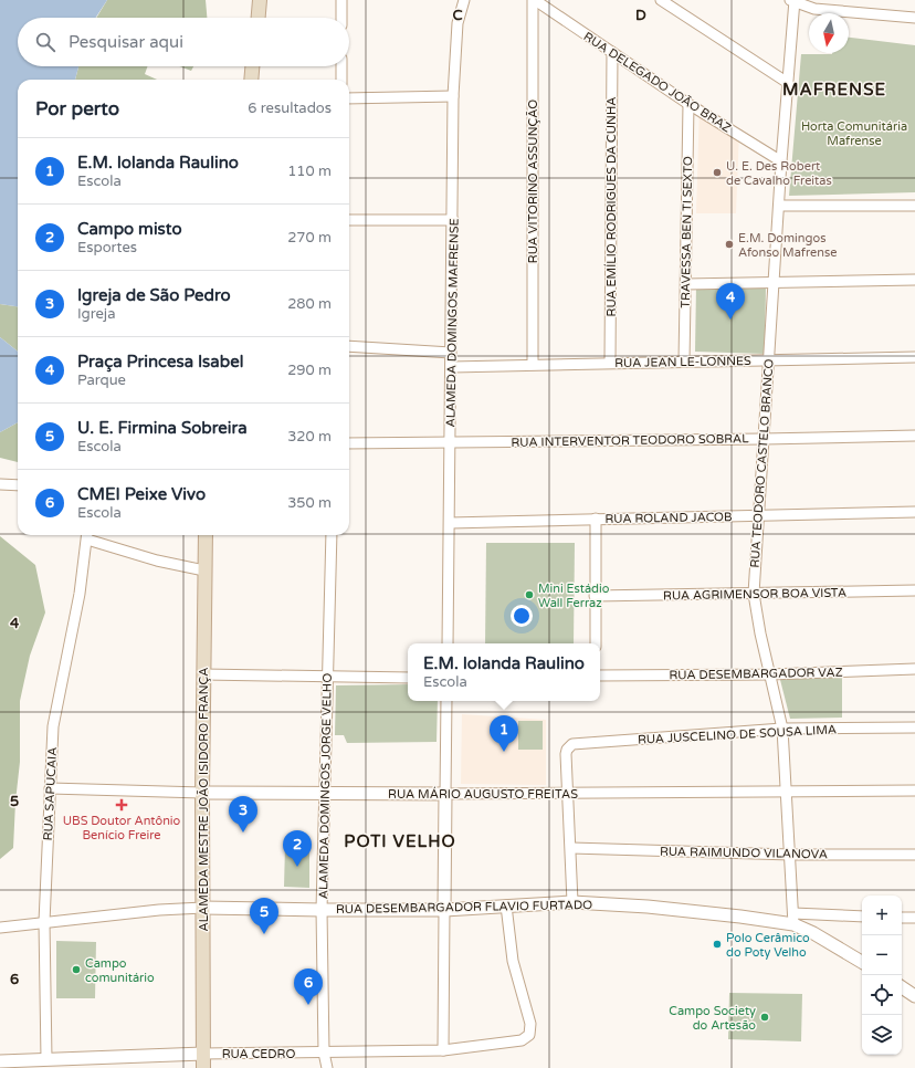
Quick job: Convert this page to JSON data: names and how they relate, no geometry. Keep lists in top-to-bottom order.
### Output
{
  "streets": {
    "main road": ["ALAMEDA MESTRE JOÃO ISIDORO FRANÇA"],
    "street": [
      "RUA DELEGADO JOÃO BRAZ",
      "RUA VITORINO ASSUNÇÃO",
      "RUA EMÍLIO RODRIGUES DA CUNHA",
      "TRAVESSA BEN TI SEXTO",
      "ALAMEDA DOMINGOS MAFRENSE",
      "RUA JEAN LE-LONNES",
      "RUA INTERVENTOR TEODORO SOBRAL",
      "RUA TEODORO CASTELO BRANCO",
      "RUA ROLAND JACOB",
      "RUA AGRIMENSOR BOA VISTA",
      "RUA DESEMBARGADOR VAZ",
      "RUA JUSCELINO DE SOUSA LIMA",
      "ALAMEDA DOMINGOS JORGE VELHO",
      "RUA SAPUCAIA",
      "RUA MÁRIO AUGUSTO FREITAS",
      "RUA RAIMUNDO VILANOVA",
      "RUA DESEMBARGADOR FLAVIO FURTADO",
      "RUA CEDRO"
    ]
  },
  "crossings": [
    ["RUA DELEGADO JOÃO BRAZ", "RUA VITORINO ASSUNÇÃO"],
    ["RUA DELEGADO JOÃO BRAZ", "RUA EMÍLIO RODRIGUES DA CUNHA"],
    ["RUA DELEGADO JOÃO BRAZ", "TRAVESSA BEN TI SEXTO"],
    ["RUA DELEGADO JOÃO BRAZ", "RUA TEODORO CASTELO BRANCO"],
    ["RUA VITORINO ASSUNÇÃO", "RUA JEAN LE-LONNES"],
    ["RUA EMÍLIO RODRIGUES DA CUNHA", "RUA JEAN LE-LONNES"],
    ["TRAVESSA BEN TI SEXTO", "RUA JEAN LE-LONNES"],
    ["ALAMEDA DOMINGOS MAFRENSE", "RUA JEAN LE-LONNES"],
    ["ALAMEDA DOMINGOS MAFRENSE", "RUA INTERVENTOR TEODORO SOBRAL"],
    ["ALAMEDA DOMINGOS MAFRENSE", "RUA ROLAND JACOB"],
    ["RUA JEAN LE-LONNES", "RUA TEODORO CASTELO BRANCO"],
    ["RUA INTERVENTOR TEODORO SOBRAL", "RUA TEODORO CASTELO BRANCO"],
    ["RUA TEODORO CASTELO BRANCO", "RUA ROLAND JACOB"],
    ["RUA TEODORO CASTELO BRANCO", "RUA AGRIMENSOR BOA VISTA"],
    ["RUA TEODORO CASTELO BRANCO", "RUA DESEMBARGADOR VAZ"],
    ["RUA TEODORO CASTELO BRANCO", "RUA JUSCELINO DE SOUSA LIMA"],
    ["RUA TEODORO CASTELO BRANCO", "RUA MÁRIO AUGUSTO FREITAS"],
    ["RUA TEODORO CASTELO BRANCO", "RUA RAIMUNDO VILANOVA"],
    ["RUA TEODORO CASTELO BRANCO", "RUA DESEMBARGADOR FLAVIO FURTADO"],
    ["RUA JUSCELINO DE SOUSA LIMA", "RUA MÁRIO AUGUSTO FREITAS"],
    ["ALAMEDA DOMINGOS JORGE VELHO", "RUA MÁRIO AUGUSTO FREITAS"],
    ["ALAMEDA DOMINGOS JORGE VELHO", "RUA DESEMBARGADOR FLAVIO FURTADO"],
    ["ALAMEDA DOMINGOS JORGE VELHO", "RUA CEDRO"],
    ["RUA SAPUCAIA", "RUA MÁRIO AUGUSTO FREITAS"],
    ["RUA SAPUCAIA", "RUA DESEMBARGADOR FLAVIO FURTADO"],
    ["RUA SAPUCAIA", "RUA CEDRO"],
    ["RUA MÁRIO AUGUSTO FREITAS", "ALAMEDA MESTRE JOÃO ISIDORO FRANÇA"],
    ["ALAMEDA MESTRE JOÃO ISIDORO FRANÇA", "RUA DESEMBARGADOR FLAVIO FURTADO"],
    ["ALAMEDA MESTRE JOÃO ISIDORO FRANÇA", "RUA CEDRO"],
    ["RUA DESEMBARGADOR FLAVIO FURTADO", "RUA CEDRO"]
  ],
  "districts": ["MAFRENSE", "POTI VELHO"],
  "parks": ["Horta Comunitária Mafrense"],
  "places": {
    "other": [
      "U. E. Des Robert de Cavalho Freitas",
      "E.M. Domingos Afonso Mafrense",
      "Mini Estádio Wall Ferraz",
      "Polo Cerâmico do Poty Velho",
      "Campo comunitário",
      "Campo Society do Artesão"
    ],
    "health": ["UBS Doutor Antônio Benício Freire"]
  },
  "north": "bottom",
  "page": {
    "search": "Pesquisar aqui",
    "heading": ["Por perto", "6 resultados"],
    "list": [
      {
        "mark": "1",
        "name": "E.M. Iolanda Raulino",
        "note": "Escola",
        "value": "110 m"
      },
      {
        "mark": "2",
        "name": "Campo misto",
        "note": "Esportes",
        "value": "270 m"
      },
      {
        "mark": "3",
        "name": "Igreja de São Pedro",
        "note": "Igreja",
        "value": "280 m"
      },
      {
        "mark": "4",
        "name": "Praça Princesa Isabel",
        "note": "Parque",
        "value": "290 m"
      },
      {
        "mark": "5",
        "name": "U. E. Firmina Sobreira",
        "note": "Escola",
        "value": "320 m"
      },
      {
        "mark": "6",
        "name": "CMEI Peixe Vivo",
        "note": "Escola",
        "value": "350 m"
      }
    ],
    "pins": [
      "4",
      "1",
      "3",
      "2",
      "5",
      "6"
    ],
    "popup": ["E.M. Iolanda Raulino", "Escola"],
    "map_buttons": ["+", "−"]
  },
  "grid": {
    "columns": ["C", "D"],
    "rows": ["4", "5", "6"]
  }
}
